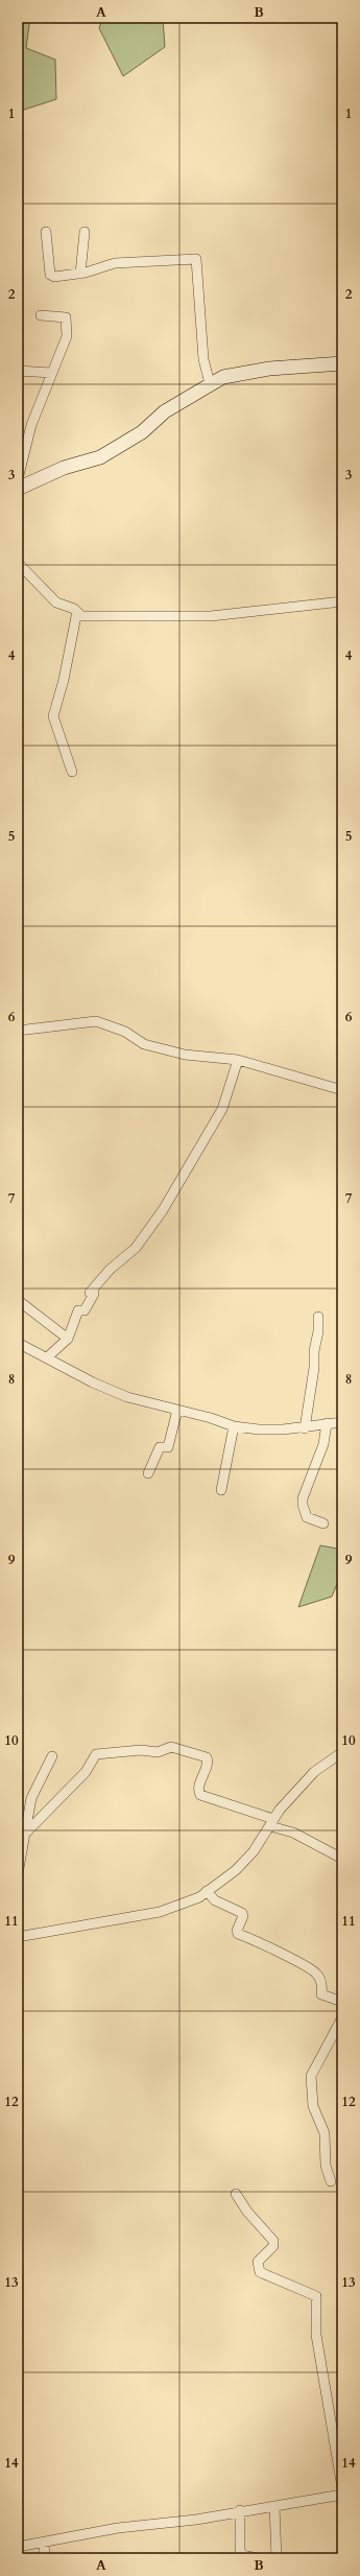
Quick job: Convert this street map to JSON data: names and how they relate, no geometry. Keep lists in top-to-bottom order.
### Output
{
  "grid": {
    "columns": ["A", "B"],
    "rows": [
      "1",
      "2",
      "3",
      "4",
      "5",
      "6",
      "7",
      "8",
      "9",
      "10",
      "11",
      "12",
      "13",
      "14"
    ]
  }
}
